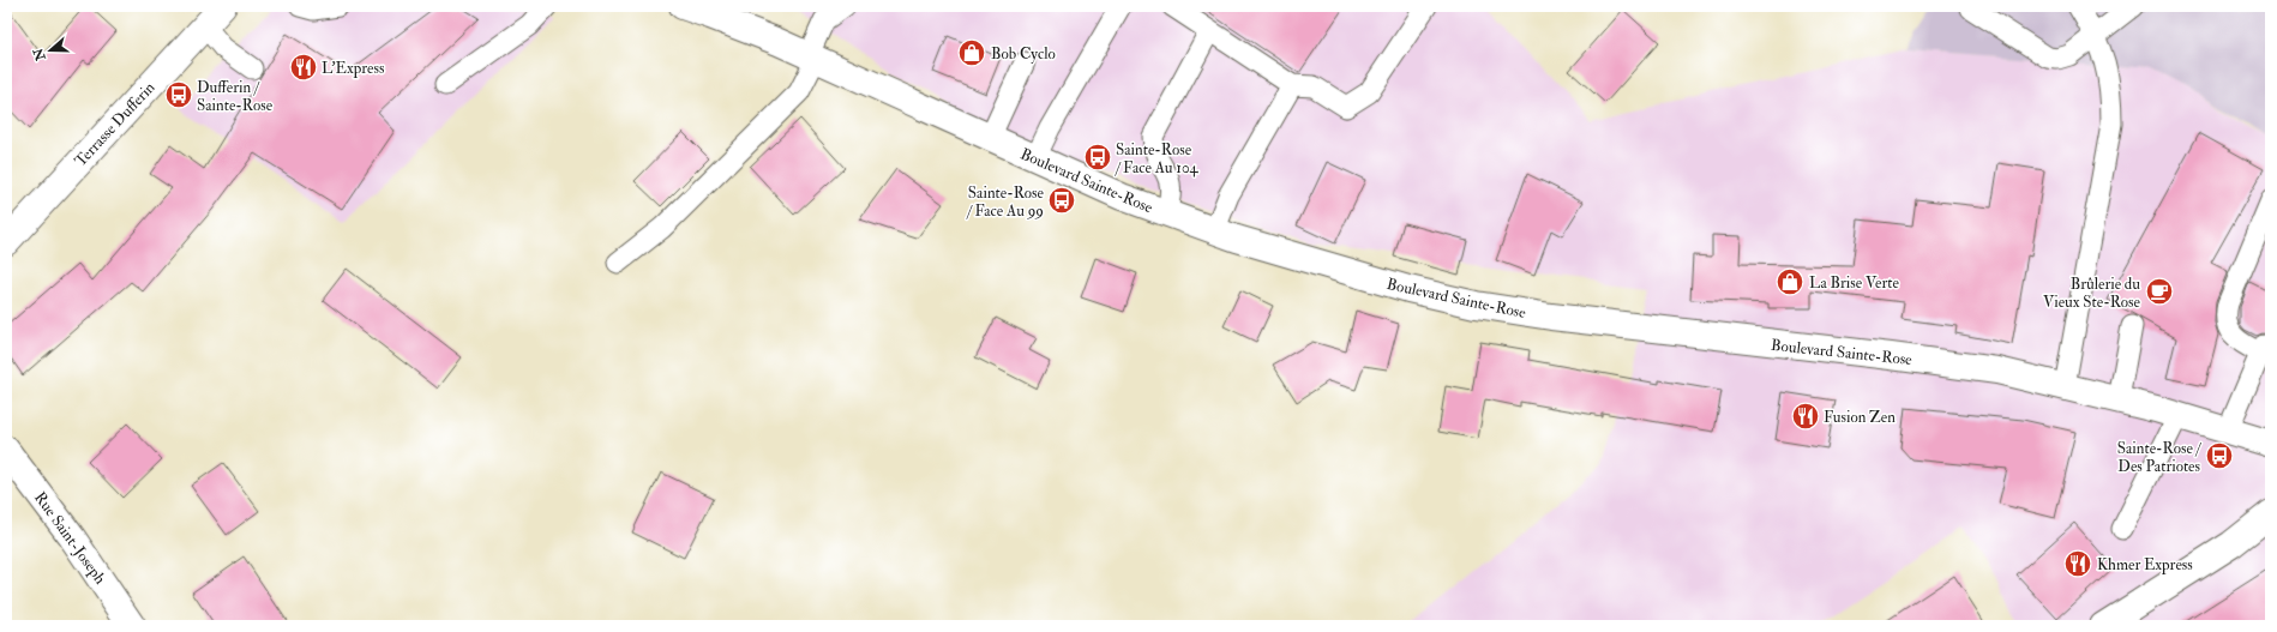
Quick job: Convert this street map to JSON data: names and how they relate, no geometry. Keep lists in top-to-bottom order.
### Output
{
  "streets": {
    "street": ["Terrasse Dufferin", "Boulevard Sainte-Rose", "Rue Saint-Joseph"]
  },
  "places": {
    "shop": ["Bob Cyclo", "La Brise Verte"],
    "restaurant": ["L'Express", "Fusion Zen", "Khmer Express"],
    "bus stop": [
      "Dufferin / Sainte-Rose",
      "Sainte-Rose / Face Au 104",
      "Sainte-Rose / Face Au 99",
      "Sainte-Rose / Des Patriotes"
    ],
    "cafe": ["Brûlerie du Vieux Ste-Rose"]
  },
  "north": "left"
}
